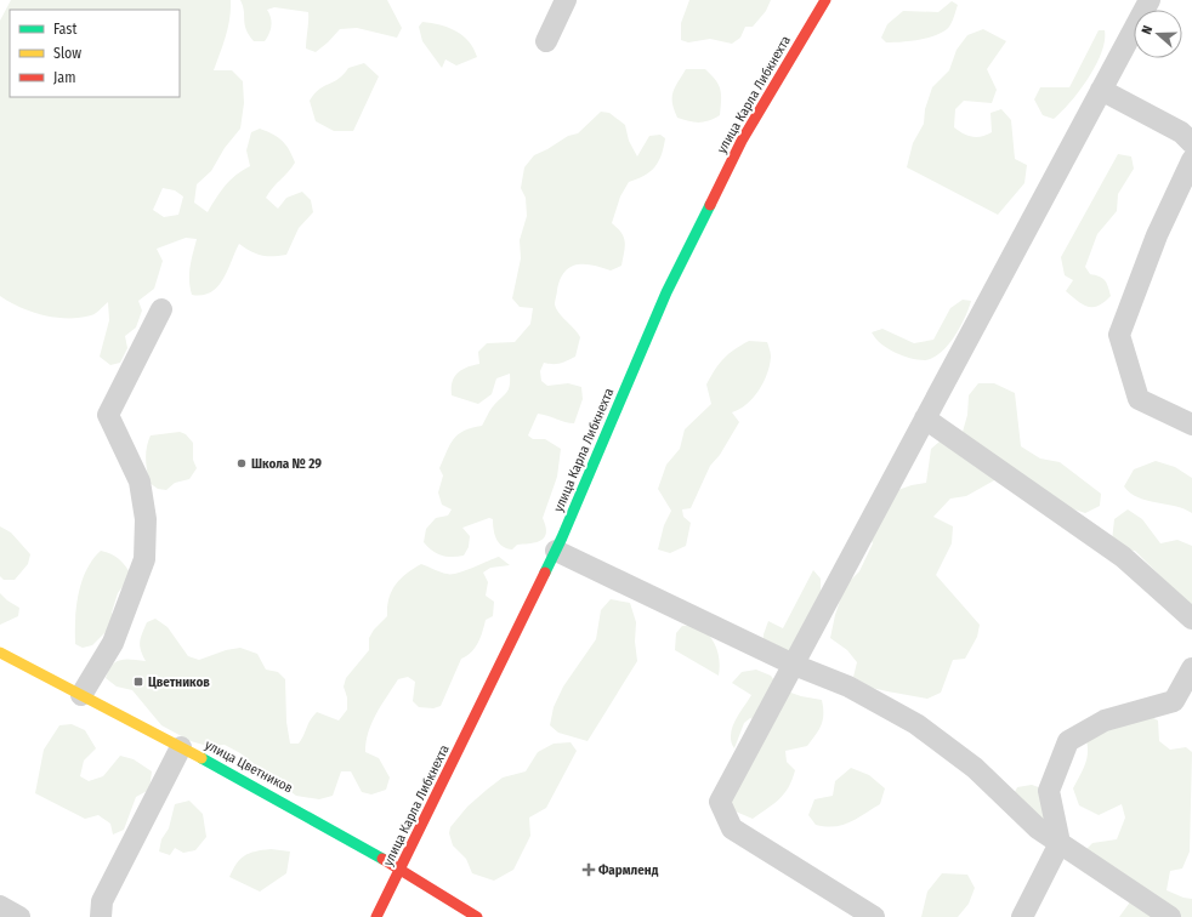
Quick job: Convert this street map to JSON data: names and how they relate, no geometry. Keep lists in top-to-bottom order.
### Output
{
  "streets": {
    "main road": ["улица Карла Либкнехта", "улица Цветников"]
  },
  "crossings": [
    ["улица Карла Либкнехта", "улица Цветников"]
  ],
  "places": {
    "other": ["Школа № 29"],
    "transit": ["Цветников"],
    "health": ["Фармленд"]
  },
  "legend": ["Fast", "Slow", "Jam"],
  "north": "left"
}
